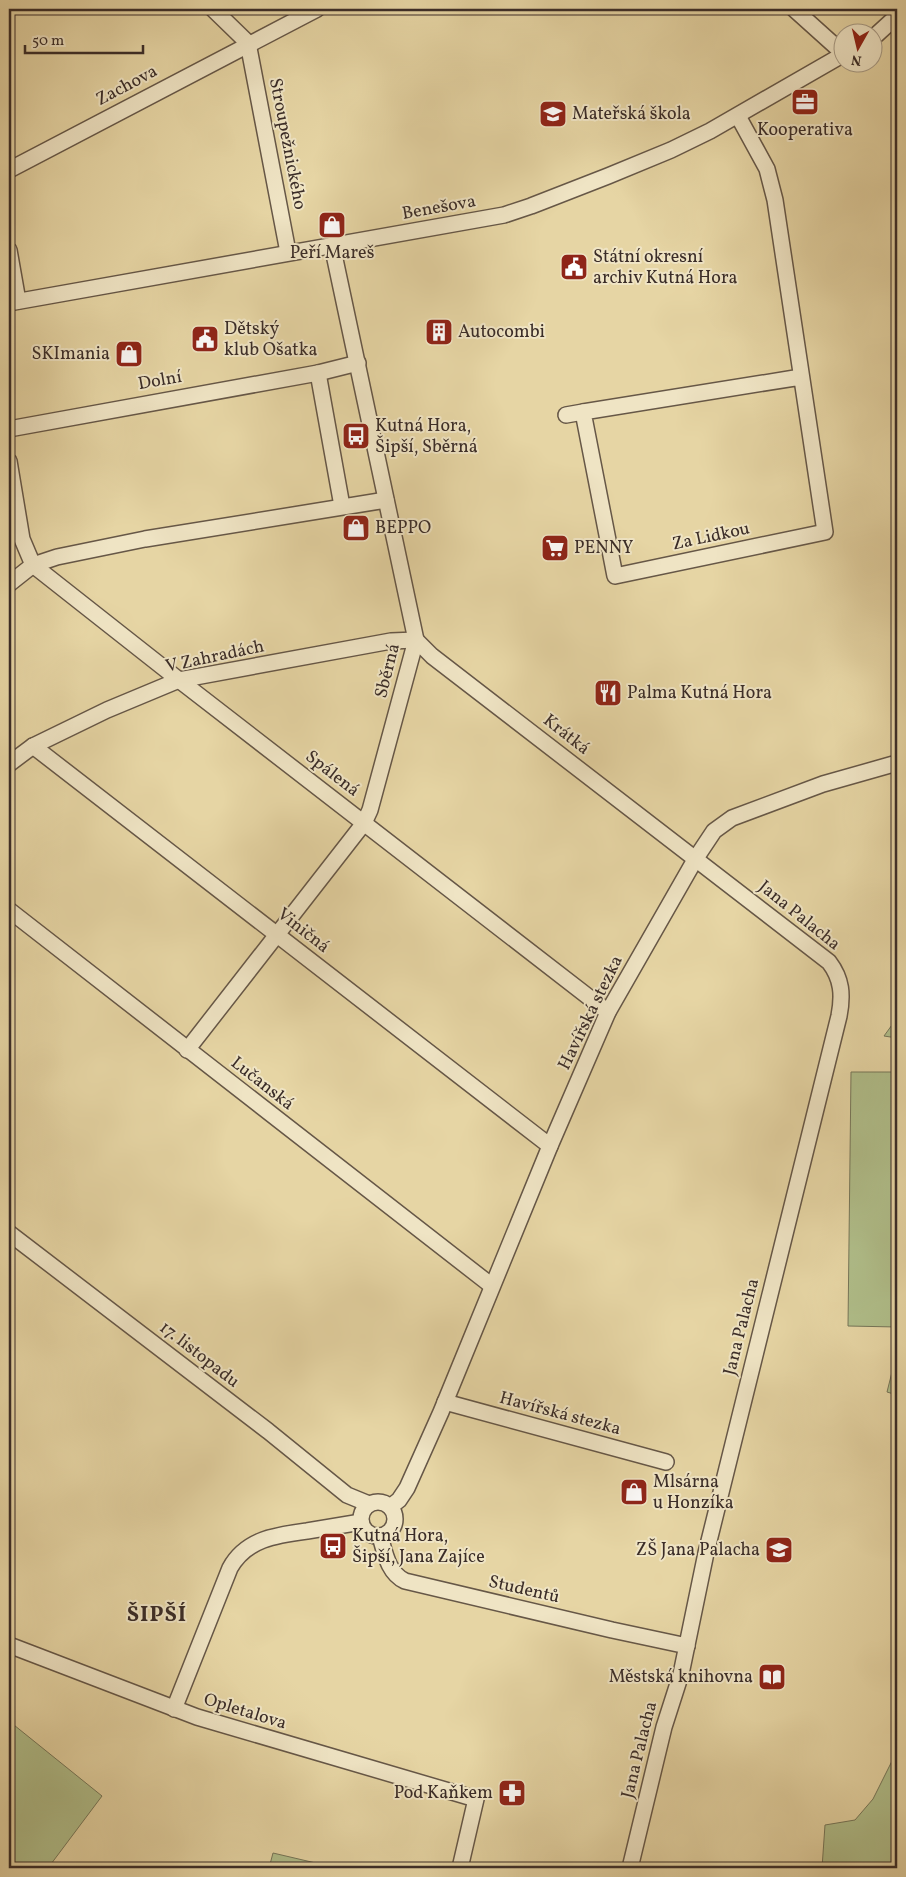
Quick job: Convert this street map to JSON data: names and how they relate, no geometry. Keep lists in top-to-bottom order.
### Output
{
  "streets": {
    "street": [
      "Zachova",
      "Stroupežnického",
      "Benešova",
      "Dolní",
      "Za Lidkou",
      "V Zahradách",
      "Sběrná",
      "Krátká",
      "Spálená",
      "Jana Palacha",
      "Viničná",
      "Havířská stezka",
      "Lučanská",
      "17. listopadu",
      "Studentů",
      "Opletalova"
    ]
  },
  "crossings": [
    ["Zachova", "Stroupežnického"],
    ["Stroupežnického", "Benešova"],
    ["Benešova", "Za Lidkou"],
    ["Benešova", "Sběrná"],
    ["Dolní", "Sběrná"],
    ["V Zahradách", "Sběrná"],
    ["V Zahradách", "Krátká"],
    ["V Zahradách", "Spálená"],
    ["V Zahradách", "Viničná"],
    ["Sběrná", "Krátká"],
    ["Sběrná", "Spálená"],
    ["Sběrná", "Viničná"],
    ["Sběrná", "Lučanská"],
    ["Krátká", "Jana Palacha"],
    ["Krátká", "Havířská stezka"],
    ["Spálená", "Havířská stezka"],
    ["Jana Palacha", "Havířská stezka"],
    ["Jana Palacha", "Studentů"],
    ["Viničná", "Havířská stezka"],
    ["Havířská stezka", "Lučanská"],
    ["Havířská stezka", "17. listopadu"],
    ["Havířská stezka", "Studentů"],
    ["17. listopadu", "Studentů"]
  ],
  "districts": ["ŠIPŠÍ"],
  "places": {
    "office": ["Kooperativa"],
    "school or university": ["Mateřská škola", "ZŠ Jana Palacha"],
    "shop": [
      "Peří Mareš",
      "SKImania",
      "BEPPO",
      "Mlsárna u Honzíka"
    ],
    "public building": ["Státní okresní archiv Kutná Hora", "Dětský klub Ošatka"],
    "building": ["Autocombi"],
    "bus stop": ["Kutná Hora, Šipší, Sběrná", "Kutná Hora, Šipší, Jana Zajíce"],
    "supermarket": ["PENNY"],
    "restaurant": ["Palma Kutná Hora"],
    "library": ["Městská knihovna"],
    "pharmacy": ["Pod Kaňkem"]
  },
  "scale_bar": "50 m",
  "north": "bottom"
}
